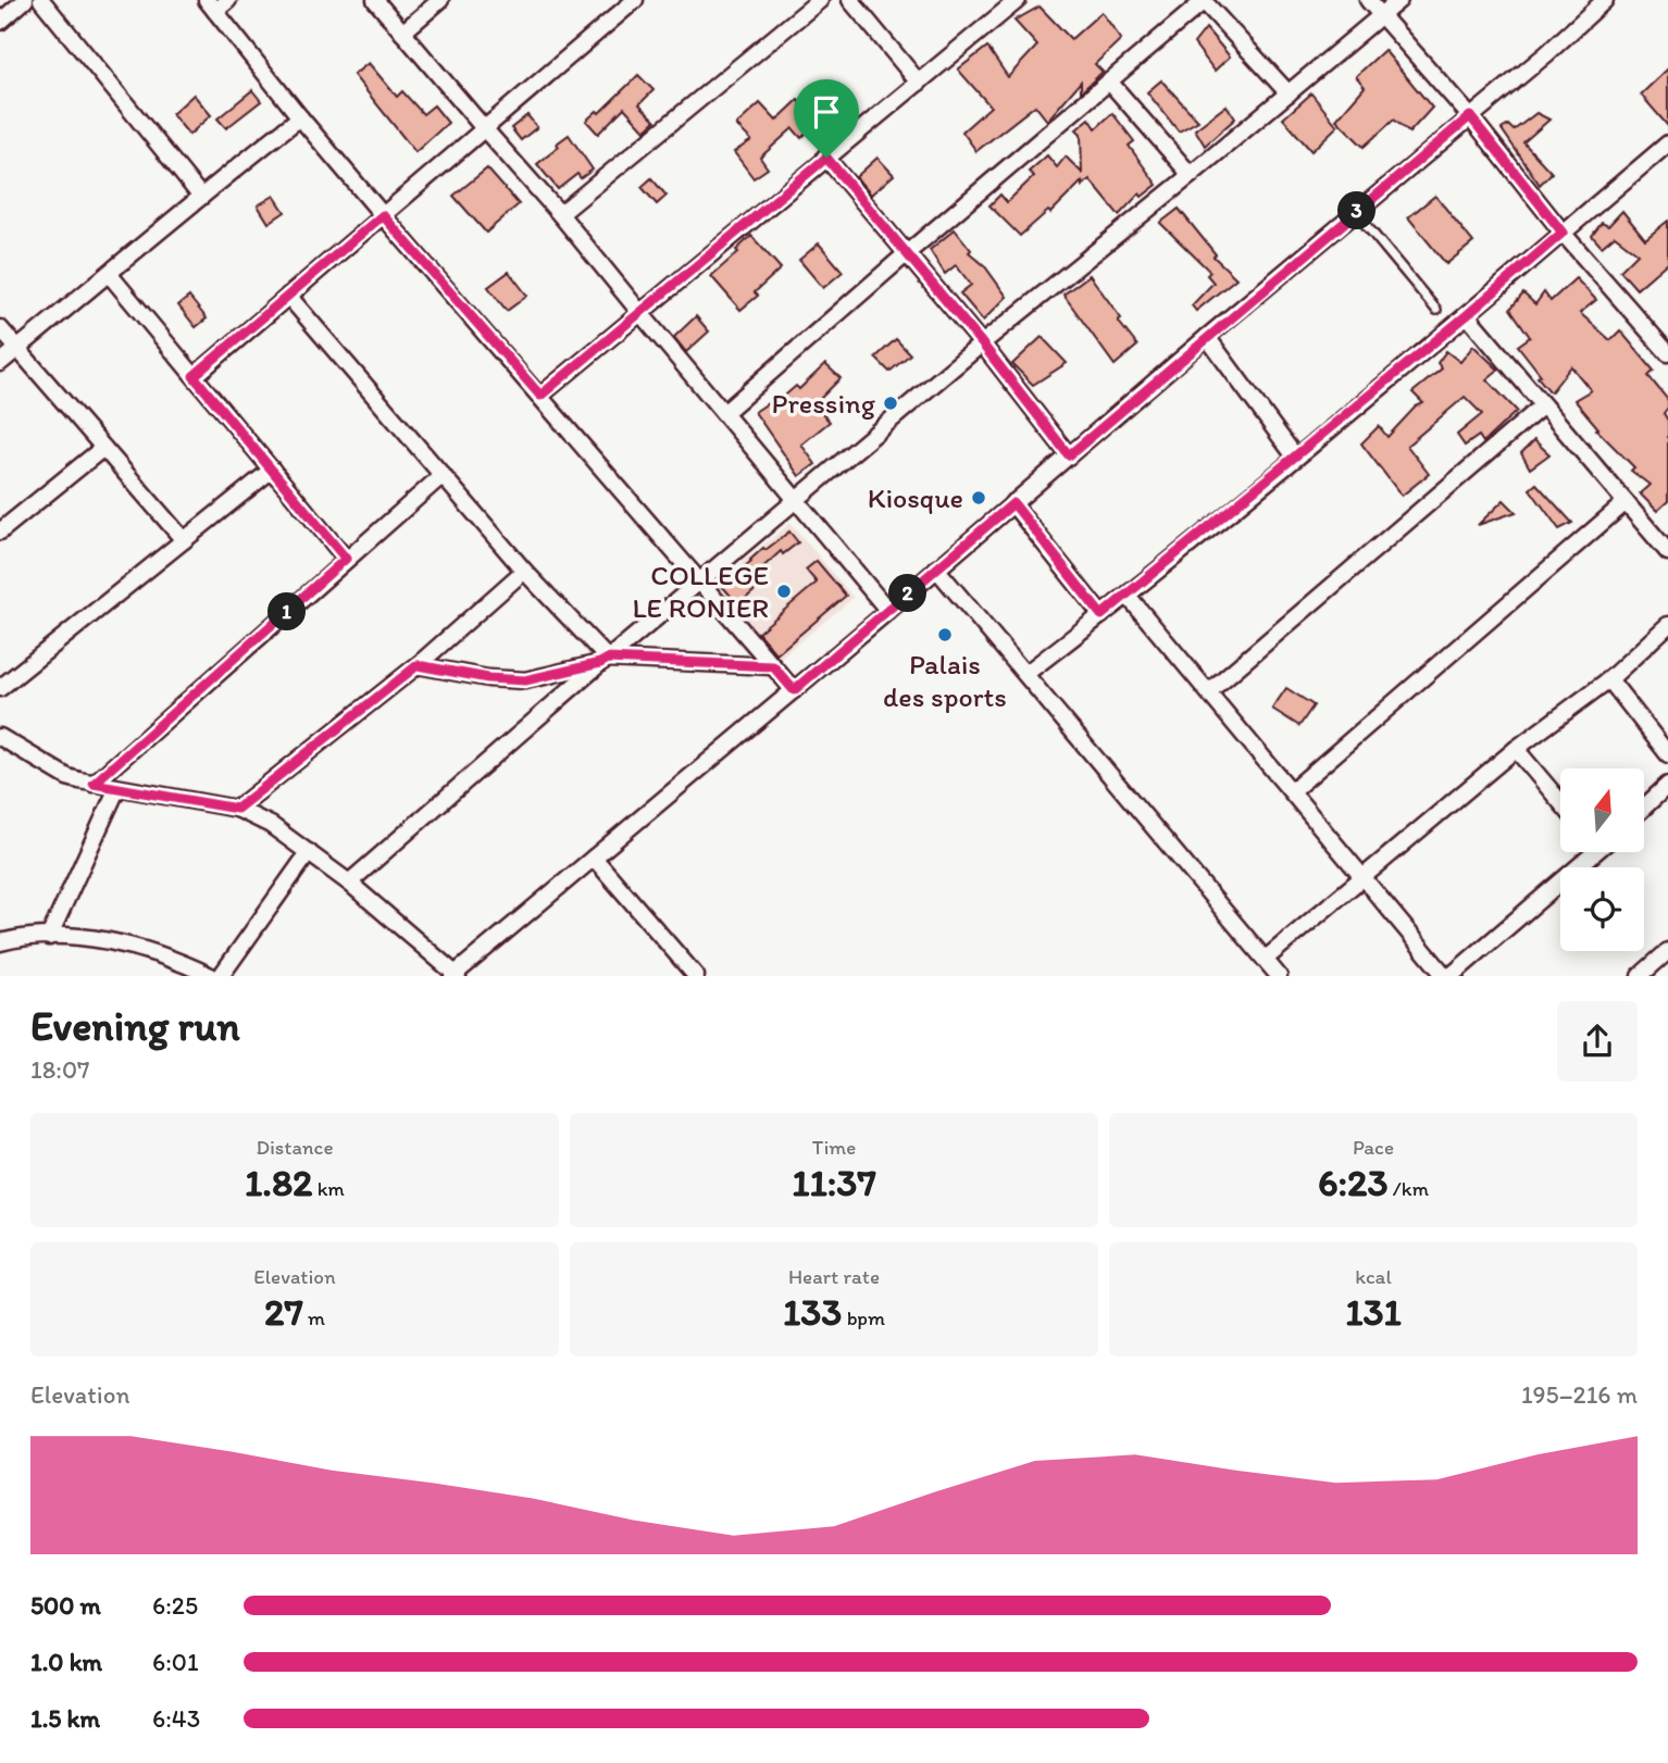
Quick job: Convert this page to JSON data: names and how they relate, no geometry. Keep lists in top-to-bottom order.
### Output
{
  "places": [
    "Pressing",
    "Kiosque",
    "COLLEGE LE RONIER",
    "Palais des sports"
  ],
  "north": "top",
  "page": {
    "pins": ["3", "2", "1"],
    "heading": ["Evening run", "18:07"],
    "stats": [
      ["Distance", "1.82 km"],
      ["Time", "11:37"],
      ["Pace", "6:23 /km"],
      ["Elevation", "27 m"],
      ["Heart rate", "133 bpm"],
      ["kcal", "131"]
    ],
    "chart": ["Elevation", "195–216 m"],
    "list": [
      {
        "name": "500 m",
        "note": "6:25"
      },
      {
        "name": "1.0 km",
        "note": "6:01"
      },
      {
        "name": "1.5 km",
        "note": "6:43"
      }
    ]
  }
}
